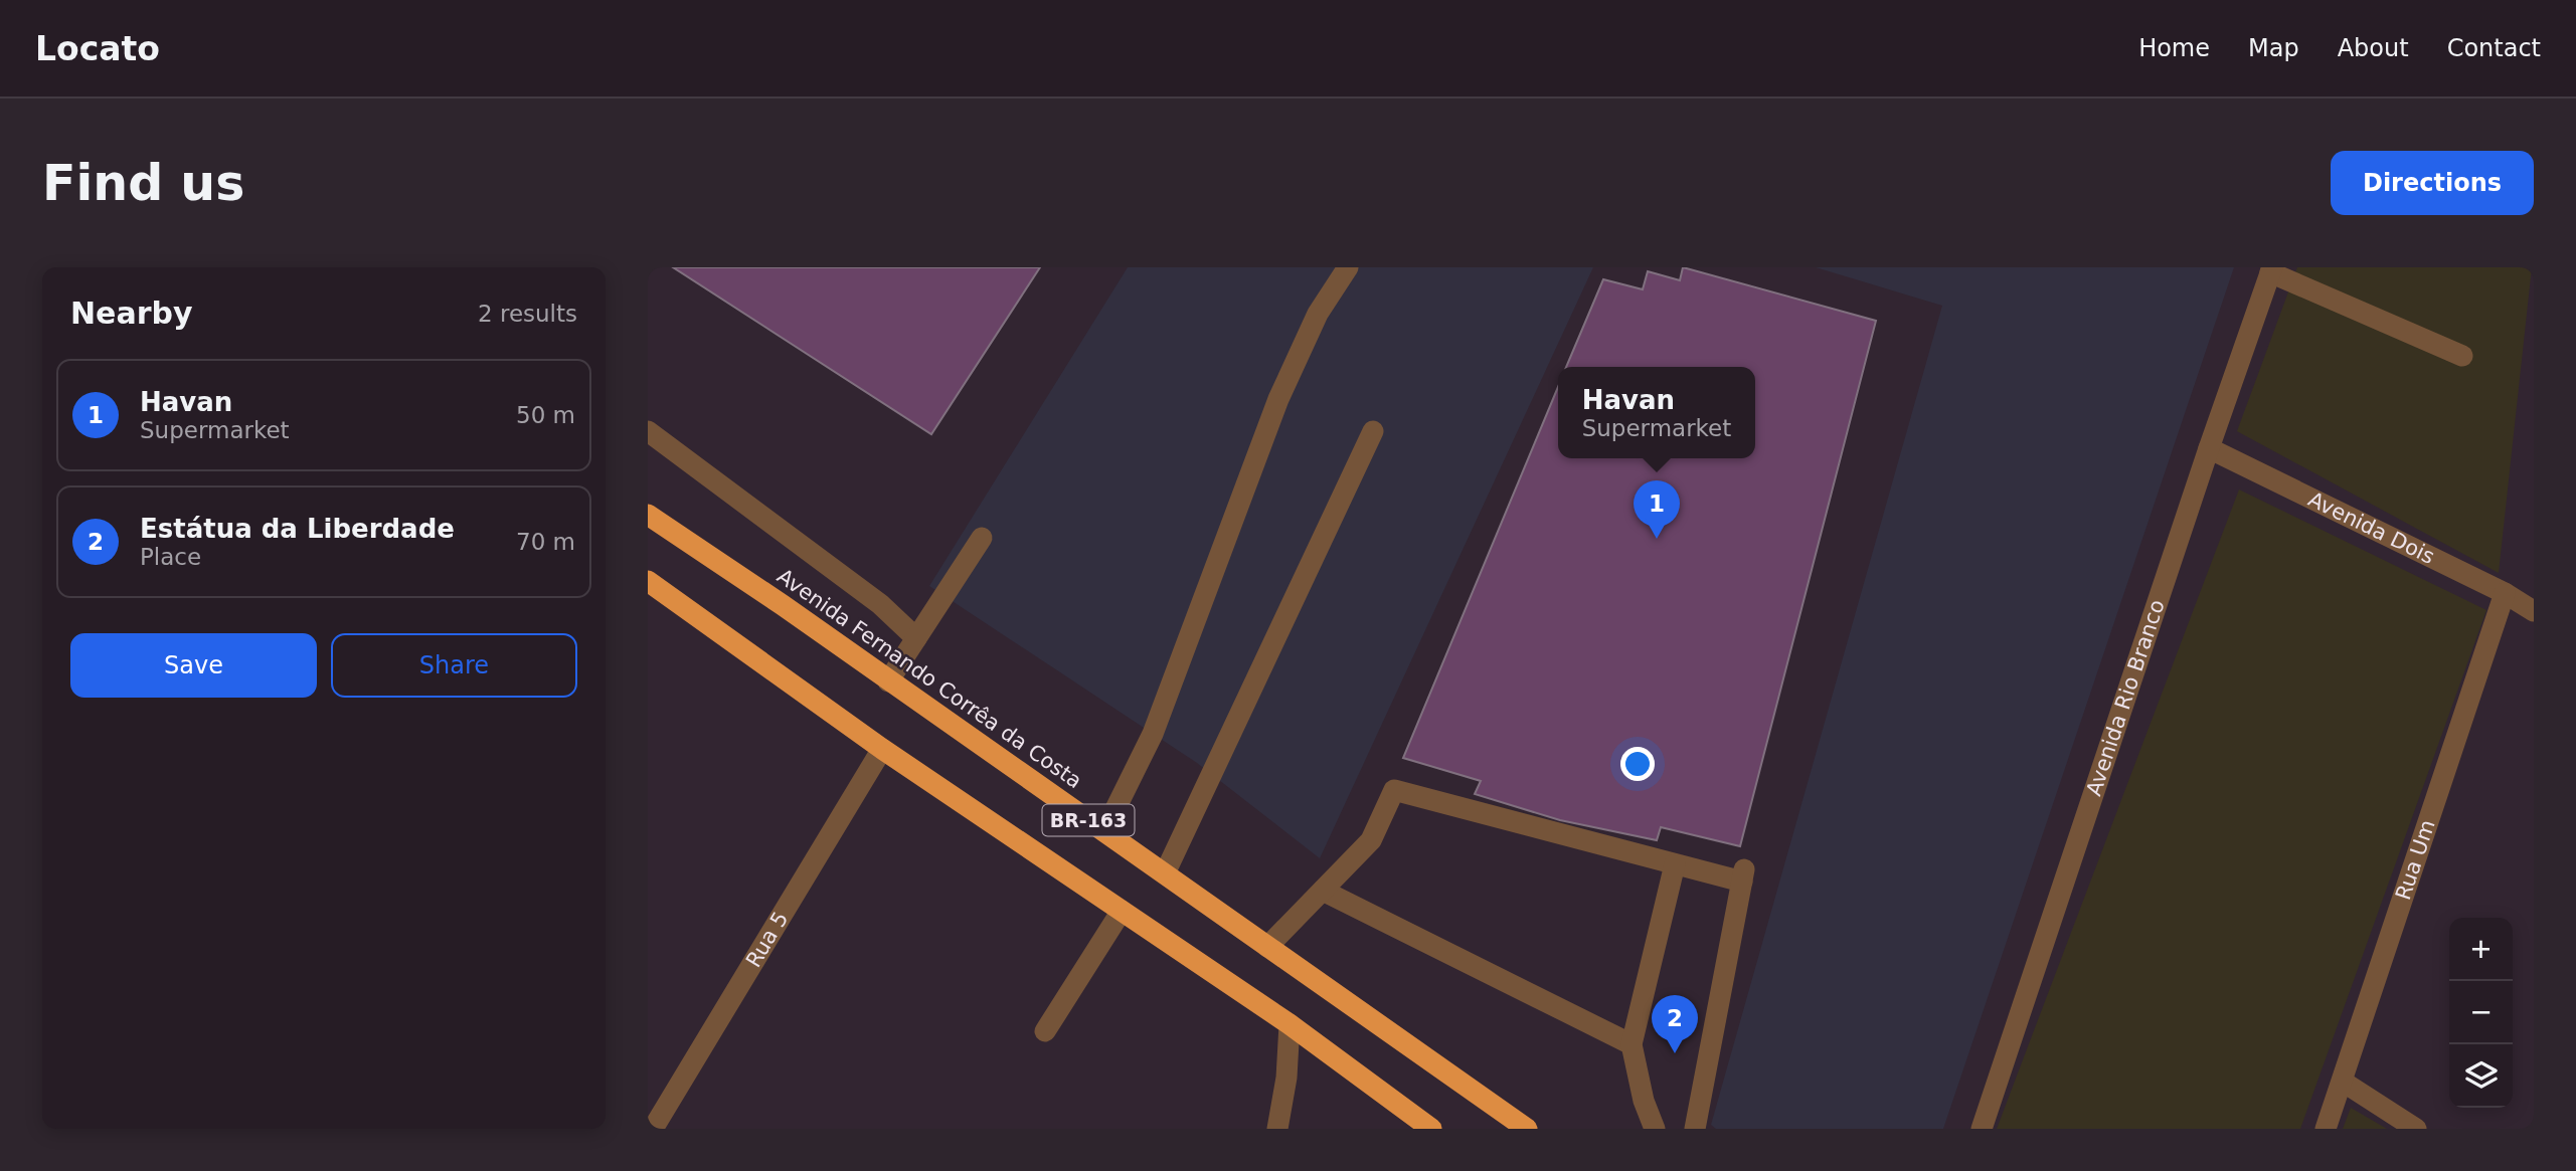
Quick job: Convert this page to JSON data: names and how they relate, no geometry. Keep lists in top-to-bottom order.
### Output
{
  "streets": {
    "highway": ["Avenida Fernando Corrêa da Costa", "BR-163"],
    "street": [
      "Avenida Dois",
      "Avenida Rio Branco",
      "Rua Um",
      "Rua 5"
    ]
  },
  "crossings": [
    ["Avenida Dois", "Avenida Rio Branco"],
    ["Avenida Dois", "Rua Um"],
    ["BR-163", "Rua 5"]
  ],
  "page": {
    "header": "Locato",
    "nav": [
      "Home",
      "Map",
      "About",
      "Contact"
    ],
    "buttons": [
      "Directions",
      ["Save", "Share"]
    ],
    "title": "Find us",
    "heading": ["Nearby", "2 results"],
    "list": [
      {
        "mark": "1",
        "name": "Havan",
        "note": "Supermarket",
        "value": "50 m"
      },
      {
        "mark": "2",
        "name": "Estátua da Liberdade",
        "note": "Place",
        "value": "70 m"
      }
    ],
    "popup": ["Havan", "Supermarket"],
    "pins": ["1", "2"],
    "map_buttons": ["+", "−"]
  }
}
